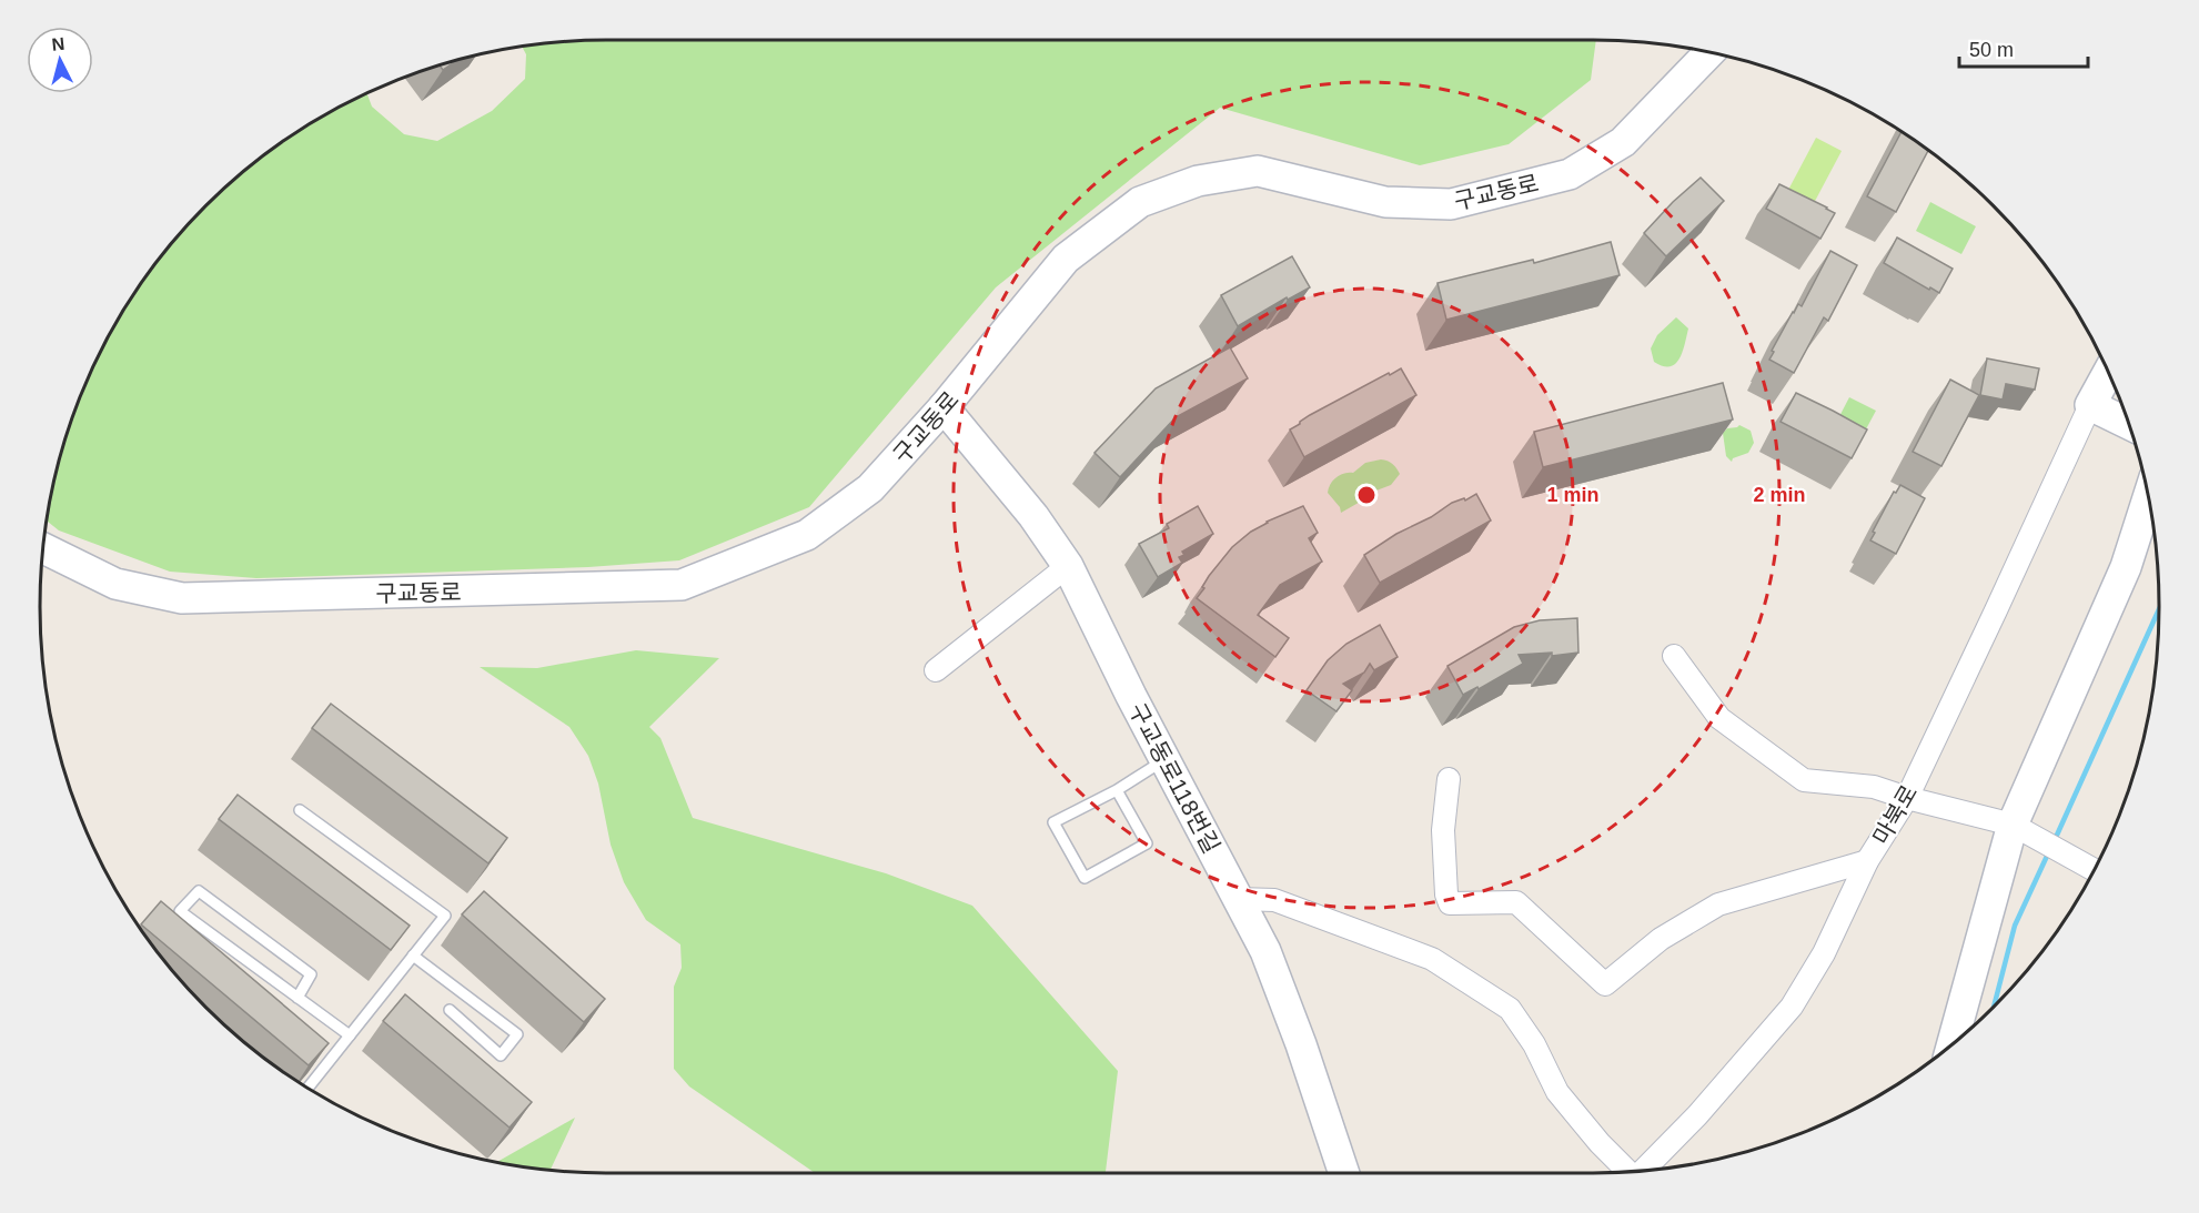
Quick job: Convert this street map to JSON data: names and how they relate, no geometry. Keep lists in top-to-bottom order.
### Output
{
  "streets": {
    "street": ["구교동로", "구교동로118번길", "마북로"]
  },
  "crossings": [
    ["구교동로", "구교동로118번길"]
  ],
  "scale_bar": "50 m",
  "north": "top",
  "rings": ["1 min", "2 min"]
}
